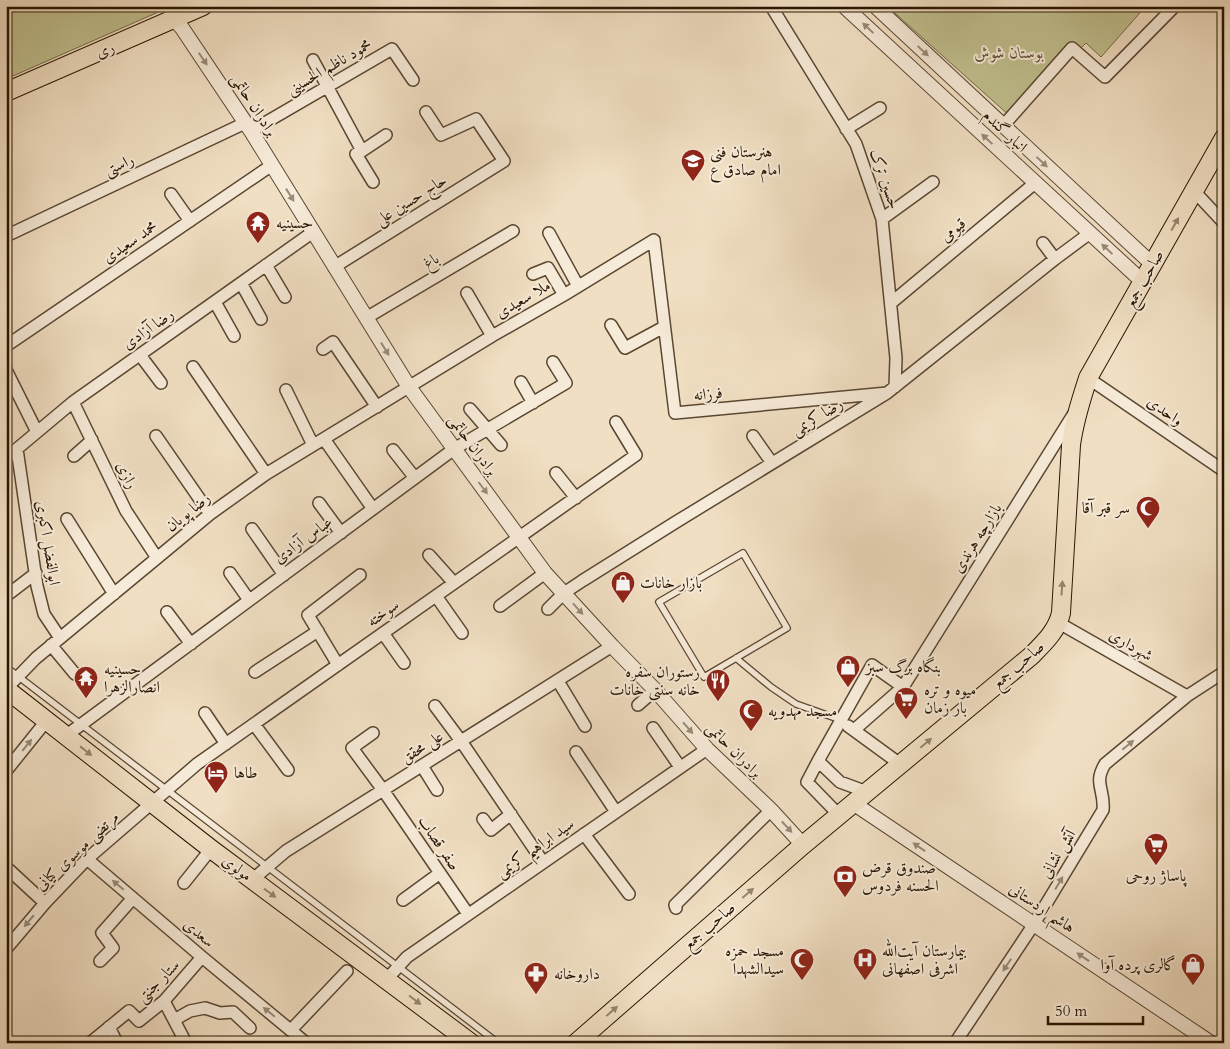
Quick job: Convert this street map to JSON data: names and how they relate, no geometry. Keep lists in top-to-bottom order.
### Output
{
  "streets": {
    "main road": ["ری", "صاحب جمع", "مولوی"],
    "street": [
      "محمود ناظم الحسینی",
      "برادران حاتمی",
      "انبار گندم",
      "راستی",
      "حسین ترک",
      "حاج حسین علی",
      "قیومی",
      "محمد سعیدی",
      "باغ",
      "ملا سعیدی",
      "رضا آزادی",
      "فرزانه",
      "واحدی",
      "رضا کریمی",
      "رازی",
      "رضا پویان",
      "بازارچه هرندی",
      "عباس آزادی",
      "ابوالفضل اکبری",
      "سوخته",
      "شهرداری",
      "علی محقق",
      "صفر قصاب",
      "سید ابراهیم کریمی",
      "مرتضی موسوی کیانی",
      "آتش نشانی",
      "هاشم اردستانی",
      "سعدی",
      "ستار جنتی"
    ]
  },
  "crossings": [
    ["ری", "برادران حاتمی"],
    ["محمود ناظم الحسینی", "برادران حاتمی"],
    ["محمود ناظم الحسینی", "راستی"],
    ["برادران حاتمی", "راستی"],
    ["برادران حاتمی", "حاج حسین علی"],
    ["برادران حاتمی", "محمد سعیدی"],
    ["برادران حاتمی", "باغ"],
    ["برادران حاتمی", "صاحب جمع"],
    ["برادران حاتمی", "ملا سعیدی"],
    ["برادران حاتمی", "رضا آزادی"],
    ["برادران حاتمی", "رضا کریمی"],
    ["برادران حاتمی", "رضا پویان"],
    ["برادران حاتمی", "عباس آزادی"],
    ["برادران حاتمی", "سوخته"],
    ["برادران حاتمی", "علی محقق"],
    ["برادران حاتمی", "سید ابراهیم کریمی"],
    ["انبار گندم", "قیومی"],
    ["انبار گندم", "صاحب جمع"],
    ["انبار گندم", "رضا کریمی"],
    ["حسین ترک", "قیومی"],
    ["حسین ترک", "فرزانه"],
    ["حسین ترک", "رضا کریمی"],
    ["صاحب جمع", "واحدی"],
    ["صاحب جمع", "بازارچه هرندی"],
    ["صاحب جمع", "شهرداری"],
    ["صاحب جمع", "هاشم اردستانی"],
    ["ملا سعیدی", "فرزانه"],
    ["ملا سعیدی", "رضا پویان"],
    ["رضا آزادی", "رازی"],
    ["رضا آزادی", "ابوالفضل اکبری"],
    ["فرزانه", "رضا کریمی"],
    ["رازی", "رضا پویان"],
    ["رضا پویان", "ابوالفضل اکبری"],
    ["رضا پویان", "مولوی"],
    ["عباس آزادی", "مولوی"],
    ["سوخته", "مرتضی موسوی کیانی"],
    ["سوخته", "مولوی"],
    ["شهرداری", "آتش نشانی"],
    ["علی محقق", "صفر قصاب"],
    ["علی محقق", "مولوی"],
    ["صفر قصاب", "سید ابراهیم کریمی"],
    ["سید ابراهیم کریمی", "مولوی"],
    ["مرتضی موسوی کیانی", "مولوی"],
    ["مرتضی موسوی کیانی", "سعدی"],
    ["آتش نشانی", "هاشم اردستانی"],
    ["سعدی", "ستار جنتی"]
  ],
  "one_way": [
    "صاحب جمع",
    "مولوی",
    "هاشم اردستانی",
    "سعدی"
  ],
  "parks": ["بوستان شوش"],
  "places": {
    "school or university": ["هنرستان فنی امام صادق ع"],
    "temple": ["حسینیه", "حسینیه انصارالزهرا"],
    "mosque": ["سر قبر آقا", "مسجد مهدویه", "مسجد حمزه سیدالشهدا"],
    "shop": ["بازار خانات", "بنگاه برگ سبز", "گالری پرده آوا"],
    "restaurant": ["رستوران سفره خانه سنتی خانات"],
    "supermarket": ["میوه و تره بار زمان", "پاساژ روحی"],
    "hotel": ["طاها"],
    "bank": ["صندوق قرض الحسنه فردوس"],
    "hospital": ["بیمارستان آیت‌الله اشرفی اصفهانی"],
    "pharmacy": ["داروخانه"]
  },
  "scale_bar": "50 m"
}
